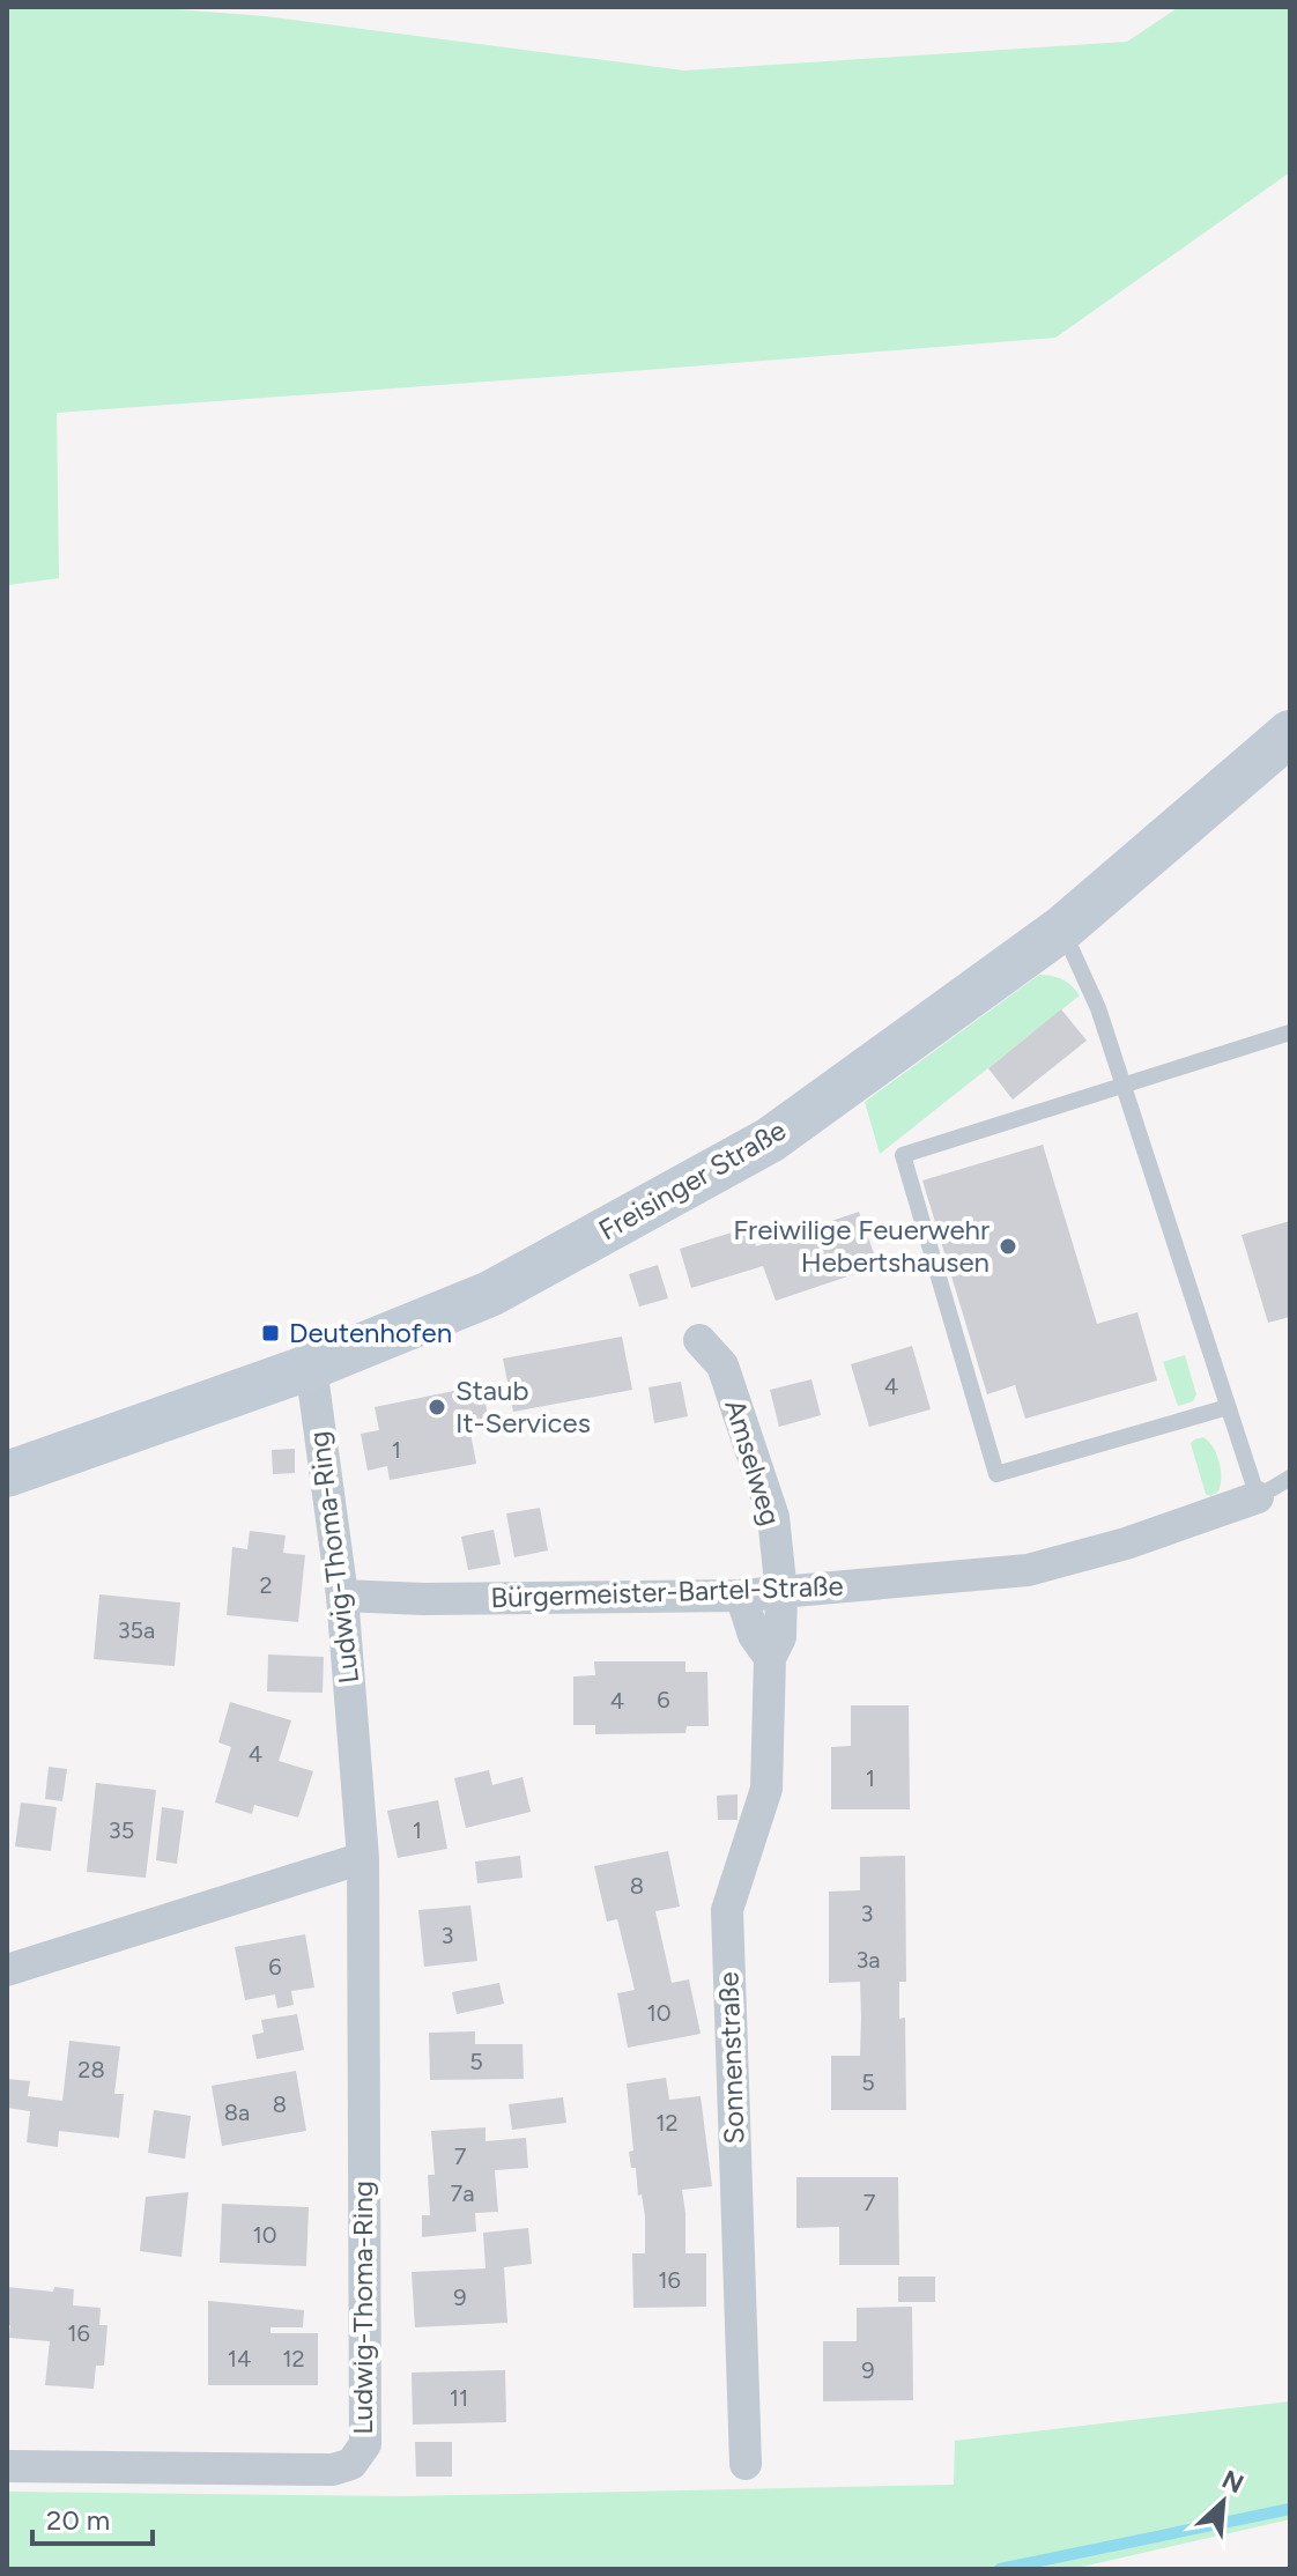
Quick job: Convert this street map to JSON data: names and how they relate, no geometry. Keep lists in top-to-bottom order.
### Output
{
  "streets": {
    "main road": ["Freisinger Straße"],
    "street": [
      "Amselweg",
      "Ludwig-Thoma-Ring",
      "Bürgermeister-Bartel-Straße",
      "Sonnenstraße"
    ]
  },
  "crossings": [
    ["Freisinger Straße", "Ludwig-Thoma-Ring"],
    ["Amselweg", "Bürgermeister-Bartel-Straße"],
    ["Amselweg", "Sonnenstraße"],
    ["Ludwig-Thoma-Ring", "Bürgermeister-Bartel-Straße"],
    ["Bürgermeister-Bartel-Straße", "Sonnenstraße"]
  ],
  "places": {
    "other": ["Freiwilige Feuerwehr Hebertshausen", "Staub It-Services"],
    "transit": ["Deutenhofen"]
  },
  "house_numbers": [
    "4",
    "1",
    "2",
    "35a",
    "6",
    "4",
    "4",
    "1",
    "35",
    "1",
    "8",
    "3",
    "3",
    "3a",
    "6",
    "10",
    "5",
    "28",
    "5",
    "8",
    "8a",
    "12",
    "7",
    "7a",
    "7",
    "10",
    "16",
    "9",
    "16",
    "14",
    "12",
    "9",
    "11"
  ],
  "scale_bar": "20 m",
  "north": "top right"
}
